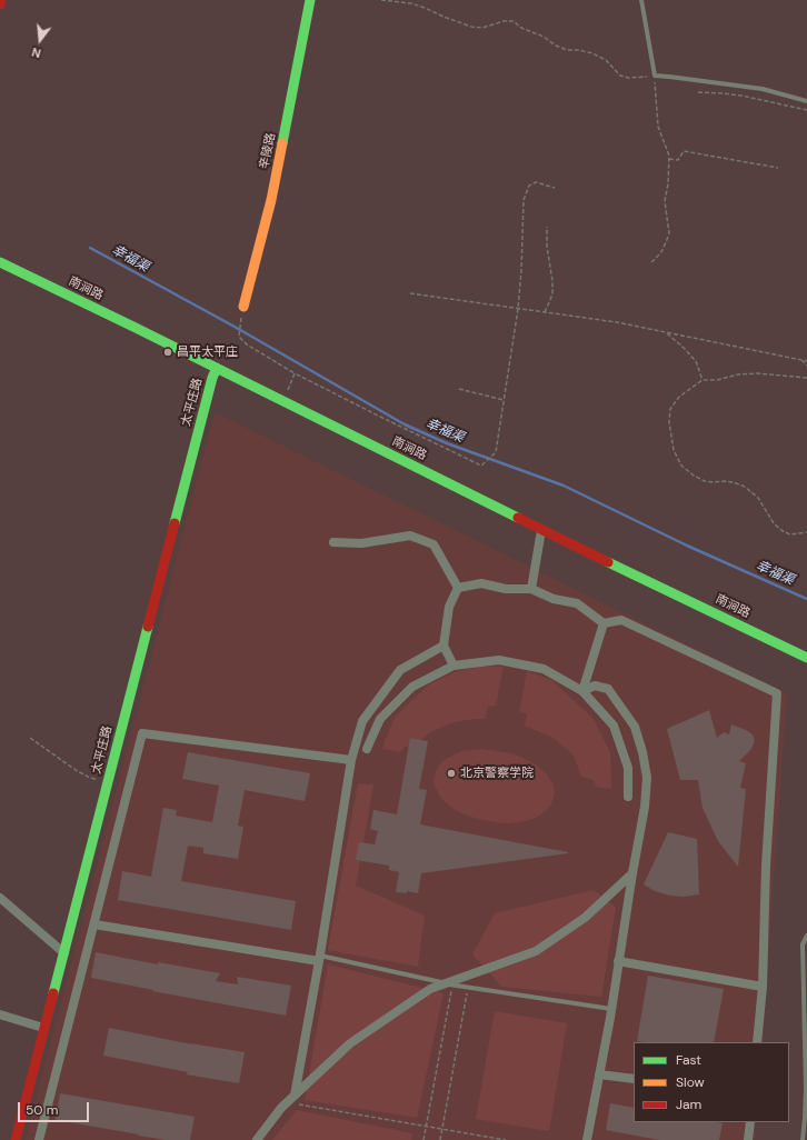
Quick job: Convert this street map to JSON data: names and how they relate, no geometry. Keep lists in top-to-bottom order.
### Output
{
  "streets": {
    "main road": ["辛陵路", "南涧路", "太平庄路"]
  },
  "crossings": [
    ["南涧路", "太平庄路"]
  ],
  "water": ["幸福渠"],
  "places": ["昌平太平庄", "北京警察学院"],
  "legend": ["Fast", "Slow", "Jam"],
  "scale_bar": "50 m",
  "north": "bottom"
}
